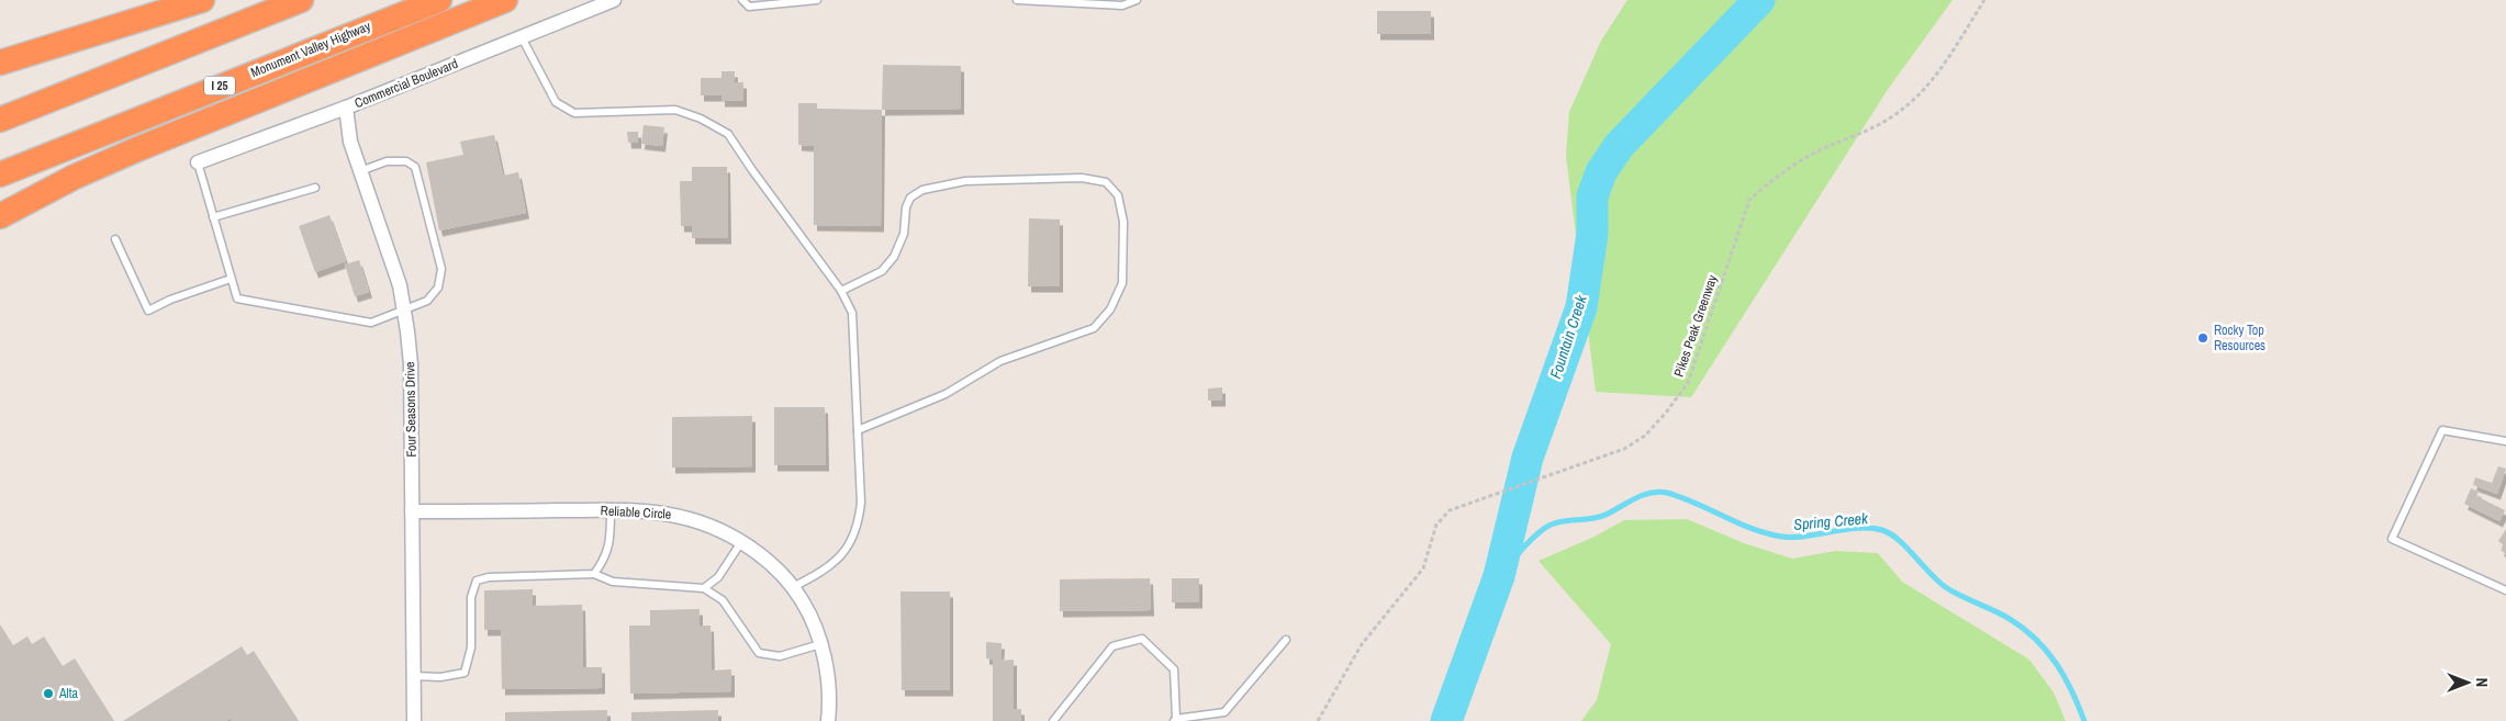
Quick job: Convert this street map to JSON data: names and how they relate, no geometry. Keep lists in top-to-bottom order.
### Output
{
  "streets": {
    "highway": ["Monument Valley Highway", "I 25"],
    "street": ["Commercial Boulevard", "Four Seasons Drive", "Reliable Circle"],
    "path": ["Pikes Peak Greenway"]
  },
  "crossings": [
    ["Commercial Boulevard", "Four Seasons Drive"],
    ["Four Seasons Drive", "Reliable Circle"]
  ],
  "water": ["Fountain Creek", "Spring Creek"],
  "places": ["Rocky Top Resources", "Alta"],
  "north": "right"
}
